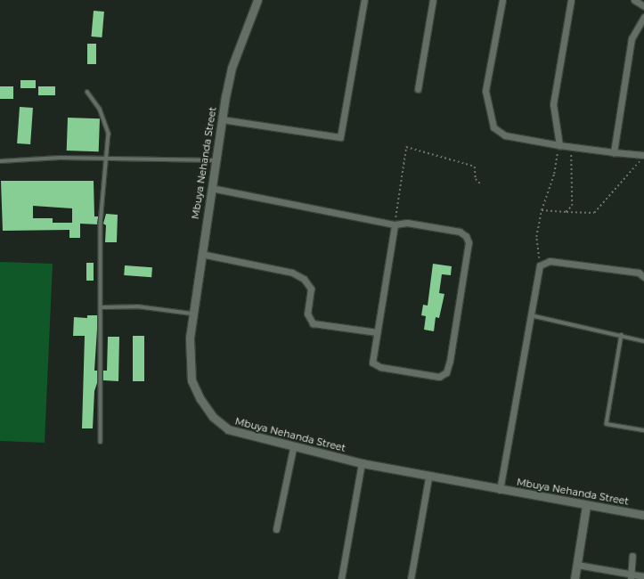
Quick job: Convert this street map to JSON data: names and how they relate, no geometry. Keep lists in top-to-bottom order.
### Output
{
  "streets": {
    "street": ["Mbuya Nehanda Street"]
  }
}
